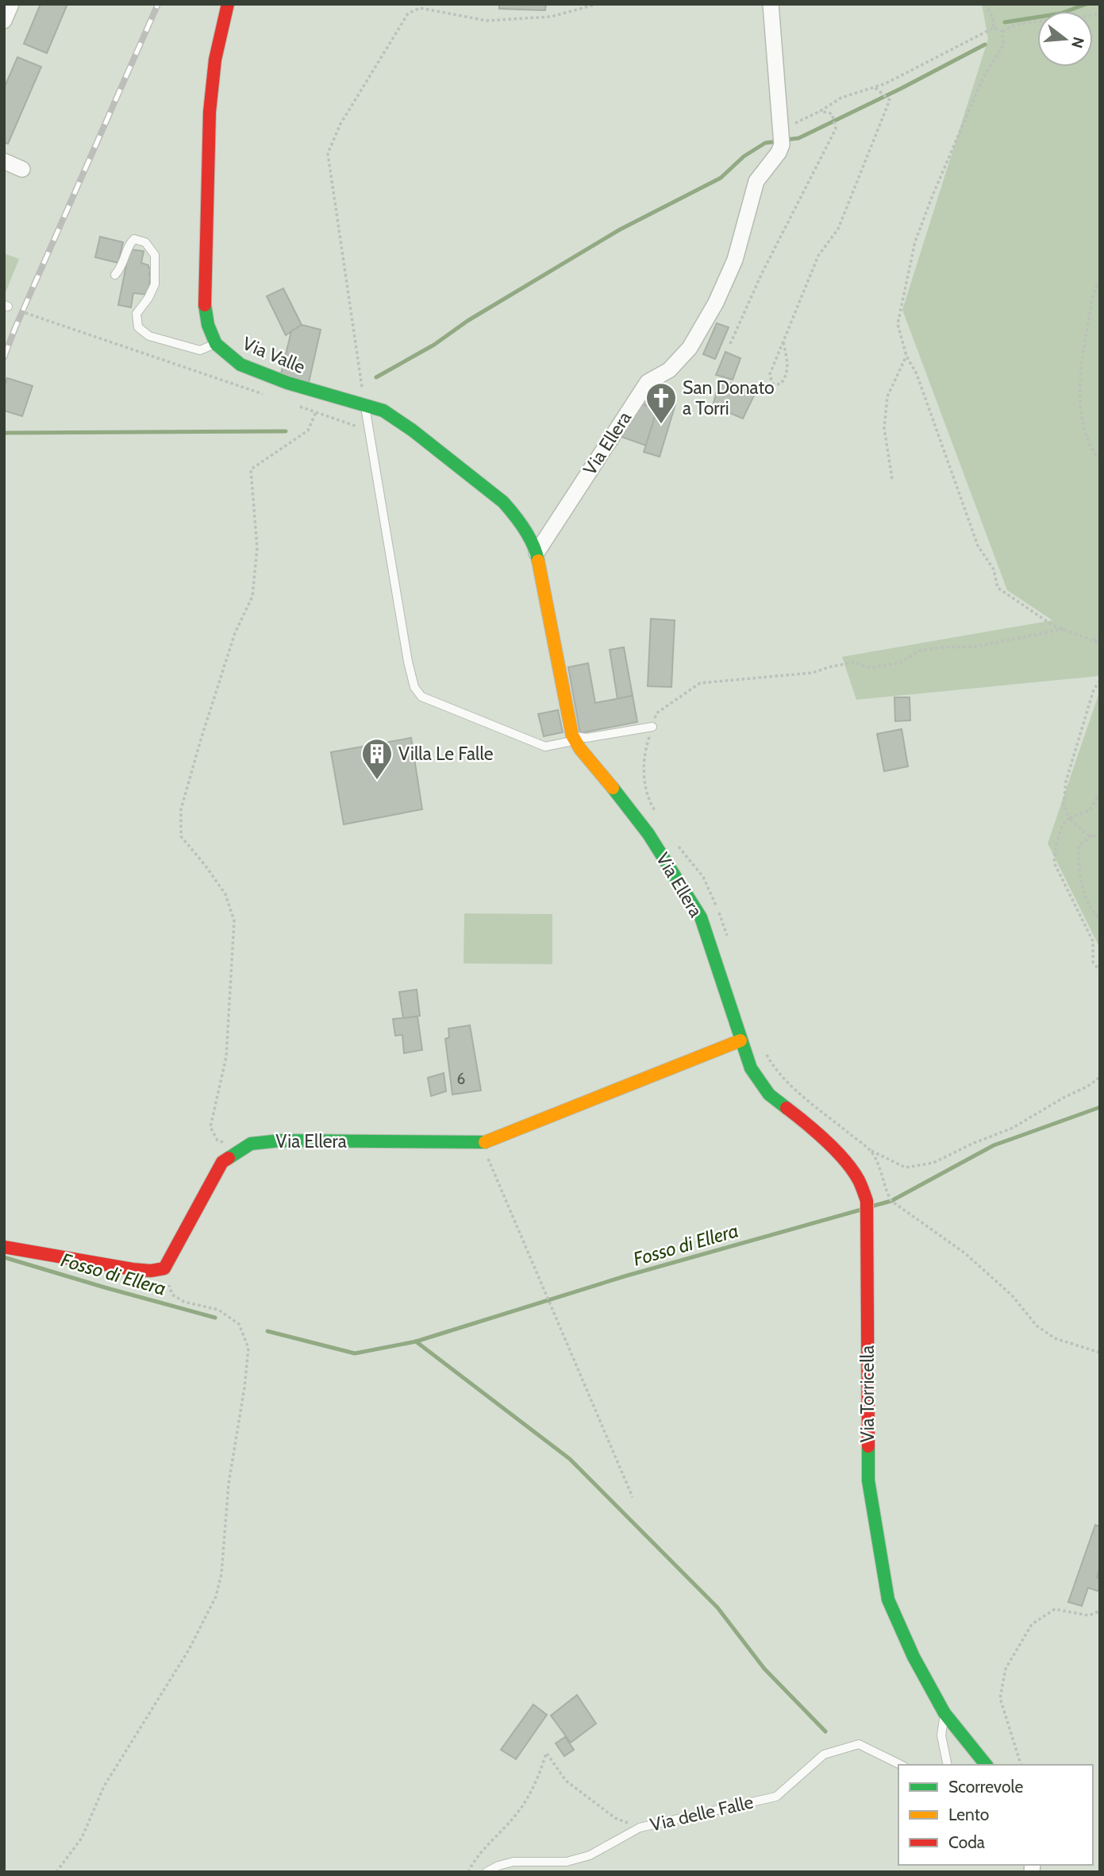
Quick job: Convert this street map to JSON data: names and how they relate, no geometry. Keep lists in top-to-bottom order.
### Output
{
  "streets": {
    "street": ["Via Valle", "Via Ellera", "Via Torricella"],
    "lane": ["Via delle Falle"]
  },
  "crossings": [
    ["Via Valle", "Via Ellera"],
    ["Via Ellera", "Via Torricella"]
  ],
  "water": ["Fosso di Ellera"],
  "places": {
    "church": ["San Donato a Torri"],
    "building": ["Villa Le Falle"]
  },
  "house_numbers": ["6"],
  "legend": ["Scorrevole", "Lento", "Coda"],
  "north": "right"
}
